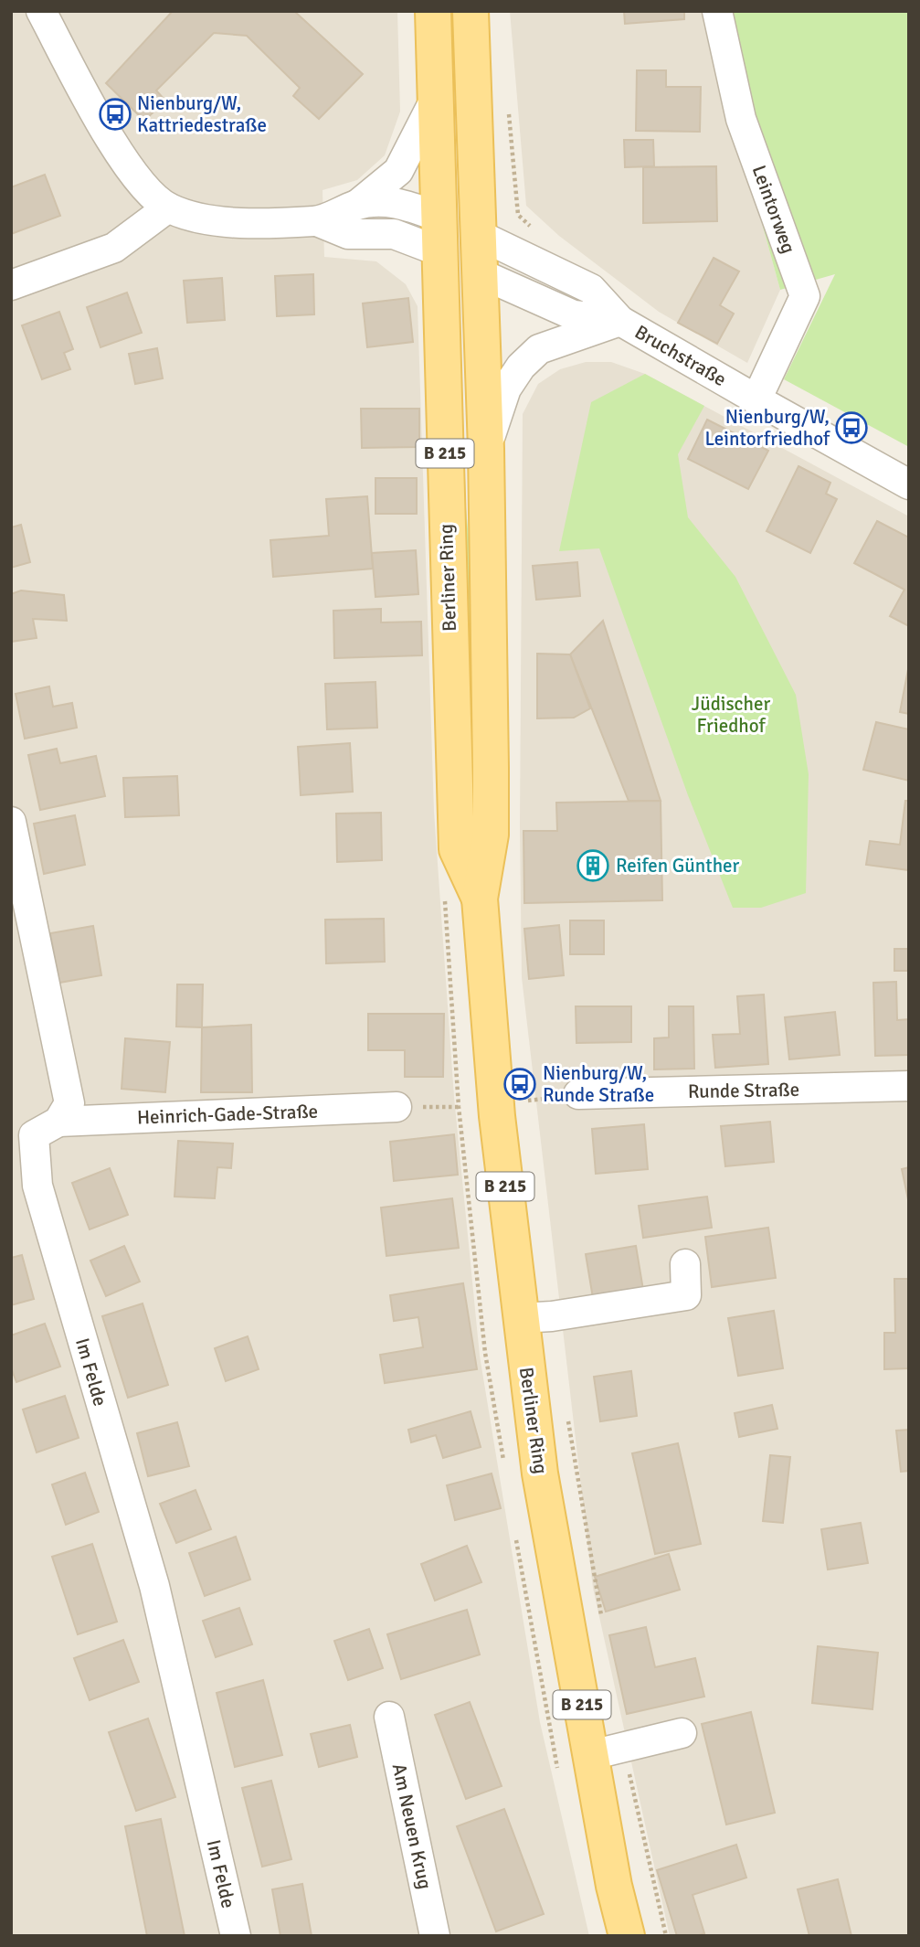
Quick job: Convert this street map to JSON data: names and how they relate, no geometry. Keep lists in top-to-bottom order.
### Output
{
  "streets": {
    "main road": ["B 215", "Berliner Ring"],
    "street": [
      "Leintorweg",
      "Bruchstraße",
      "Runde Straße",
      "Heinrich-Gade-Straße",
      "Im Felde",
      "Am Neuen Krug"
    ]
  },
  "crossings": [
    ["Leintorweg", "Bruchstraße"],
    ["Bruchstraße", "Berliner Ring"],
    ["Heinrich-Gade-Straße", "Im Felde"]
  ],
  "parks": ["Jüdischer Friedhof"],
  "places": {
    "bus stop": ["Nienburg/W, Kattriedestraße", "Nienburg/W, Leintorfriedhof", "Nienburg/W, Runde Straße"],
    "building": ["Reifen Günther"]
  }
}
